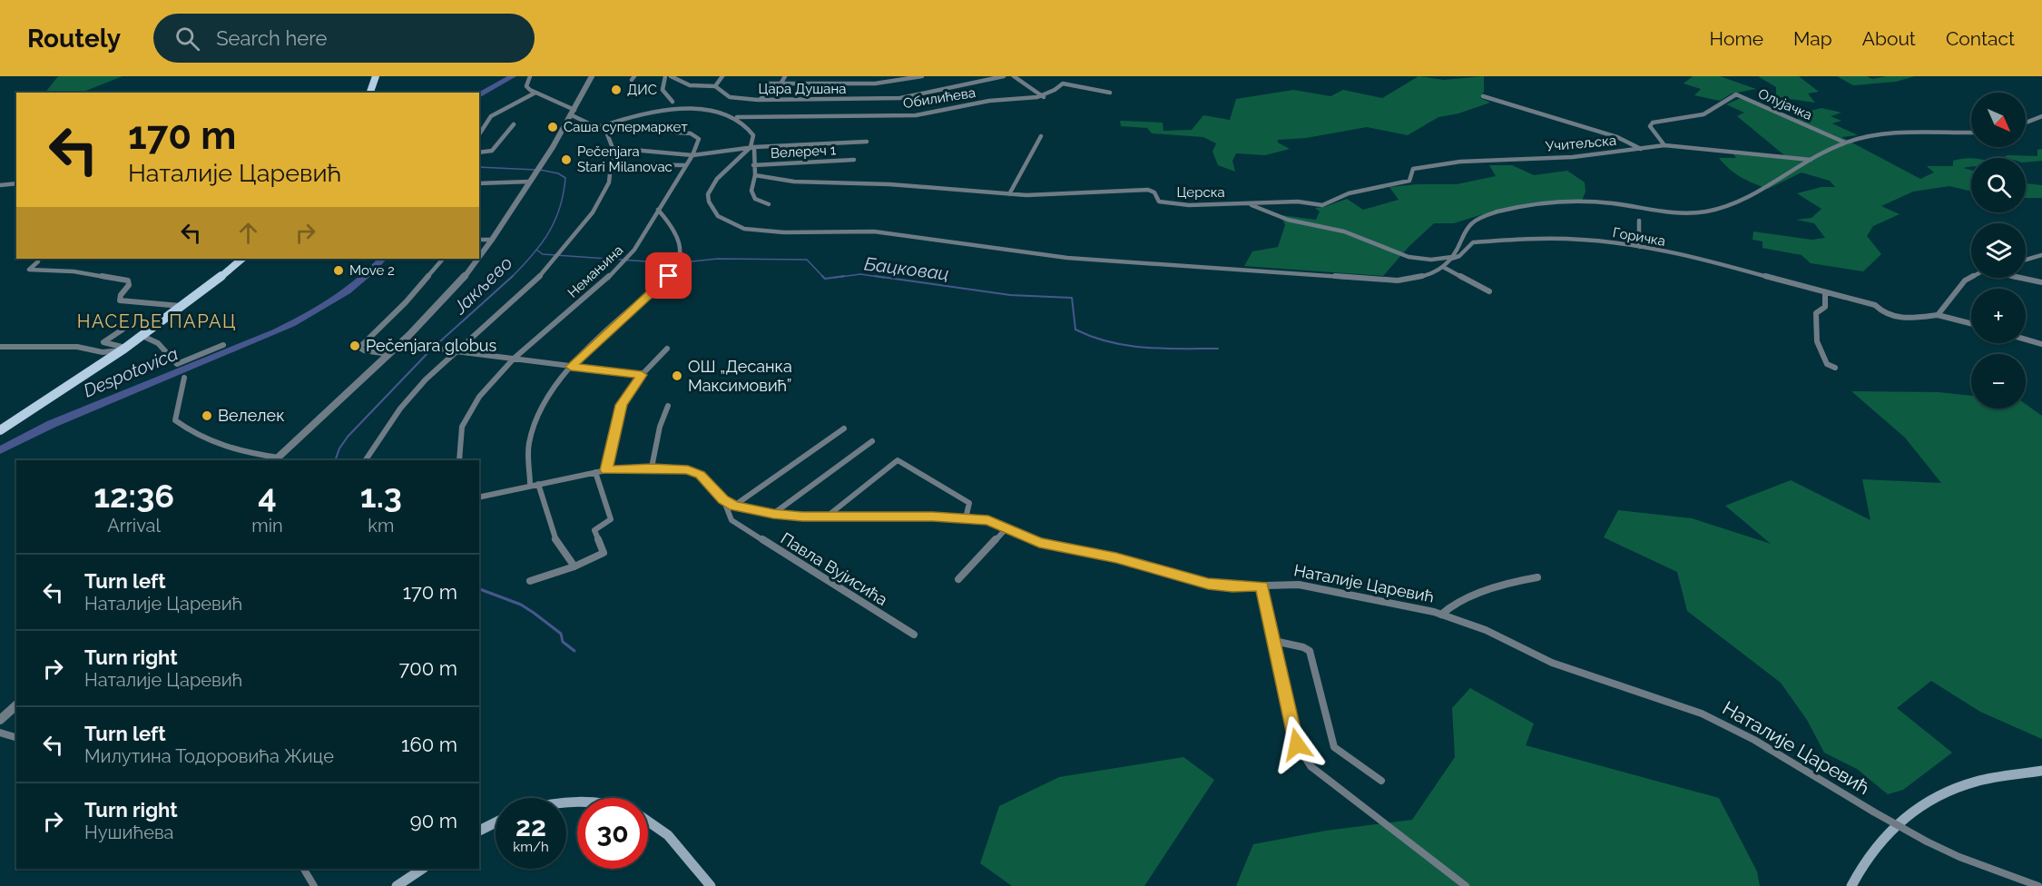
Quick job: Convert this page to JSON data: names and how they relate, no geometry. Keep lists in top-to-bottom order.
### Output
{
  "streets": {
    "street": [
      "Цара Душана",
      "Обилићева",
      "Олујачка",
      "Учитељска",
      "Велереч 1",
      "Церска",
      "Горичка",
      "Немањина",
      "Павла Вујисића",
      "Наталије Царевић"
    ]
  },
  "crossings": [
    ["Олујачка", "Учитељска"],
    ["Учитељска", "Церска"],
    ["Павла Вујисића", "Наталије Царевић"]
  ],
  "districts": ["НАСЕЉЕ ПАРАЦ"],
  "water": ["Бацковац", "Јакљево", "Despotovica"],
  "places": [
    "ДИС",
    "Саша супермаркет",
    "Pečenjara Stari Milanovac",
    "Move 2",
    "Pečenjara globus",
    "ОШ „Десанка Максимовић”",
    "Велелек"
  ],
  "north": "bottom right",
  "page": {
    "header": "Routely",
    "search": "Search here",
    "nav": [
      "Home",
      "Map",
      "About",
      "Contact"
    ],
    "map_buttons": ["+", "−"],
    "turn": ["170 m", "Наталије Царевић"],
    "eta": [
      "12:36",
      "Arrival",
      "4",
      "min",
      "1.3",
      "km"
    ],
    "list": [
      {
        "name": "Turn left",
        "note": "Наталије Царевић",
        "value": "170 m"
      },
      {
        "name": "Turn right",
        "note": "Наталије Царевић",
        "value": "700 m"
      },
      {
        "name": "Turn left",
        "note": "Милутина Тодоровића Жице",
        "value": "160 m"
      },
      {
        "name": "Turn right",
        "note": "Нушићева",
        "value": "90 m"
      }
    ],
    "speed": "22 km/h",
    "limit": "30"
  }
}
